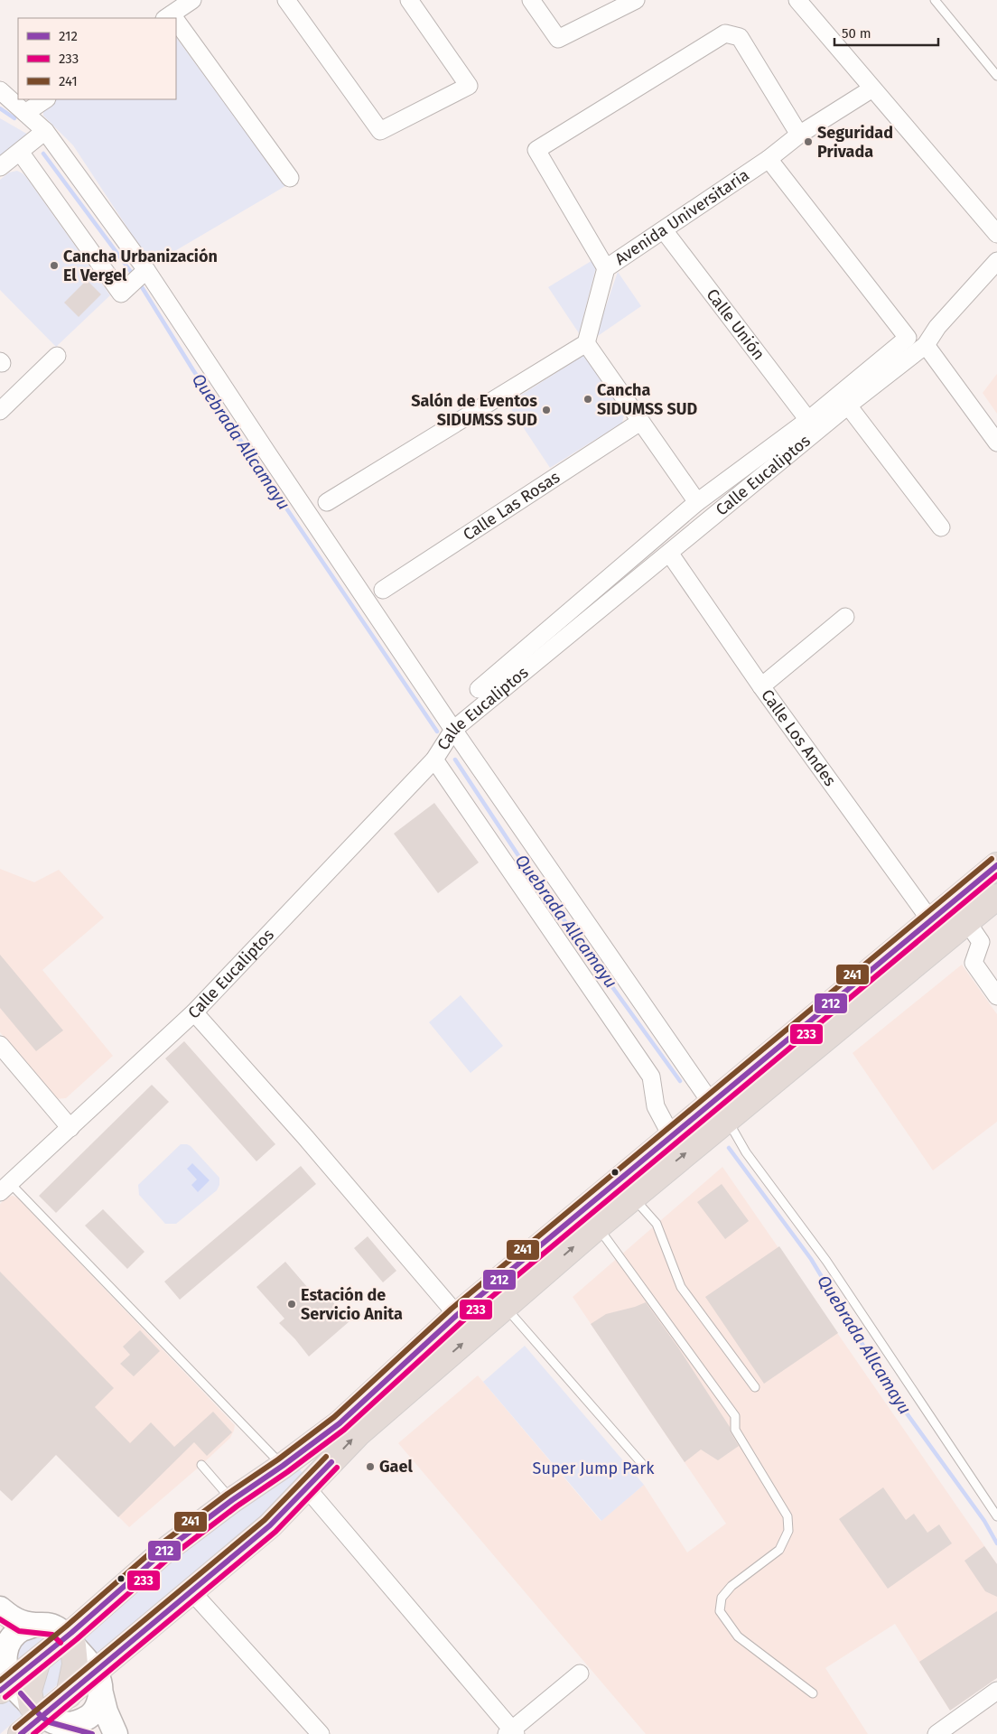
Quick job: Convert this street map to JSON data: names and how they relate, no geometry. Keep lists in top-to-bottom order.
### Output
{
  "streets": {
    "street": [
      "Avenida Universitaria",
      "Calle Unión",
      "Calle Eucaliptos",
      "Calle Las Rosas",
      "Calle Los Andes"
    ]
  },
  "crossings": [
    ["Avenida Universitaria", "Calle Unión"],
    ["Avenida Universitaria", "Calle Eucaliptos"],
    ["Calle Unión", "Calle Eucaliptos"],
    ["Calle Eucaliptos", "Calle Los Andes"]
  ],
  "water": ["Quebrada Allcamayu"],
  "parks": ["Super Jump Park"],
  "places": [
    "Seguridad Privada",
    "Cancha Urbanización El Vergel",
    "Cancha SIDUMSS SUD",
    "Salón de Eventos SIDUMSS SUD",
    "Estación de Servicio Anita",
    "Gael"
  ],
  "lines": ["transit line 241", "transit line 212", "transit line 233"],
  "legend": ["212", "233", "241"],
  "scale_bar": "50 m"
}
